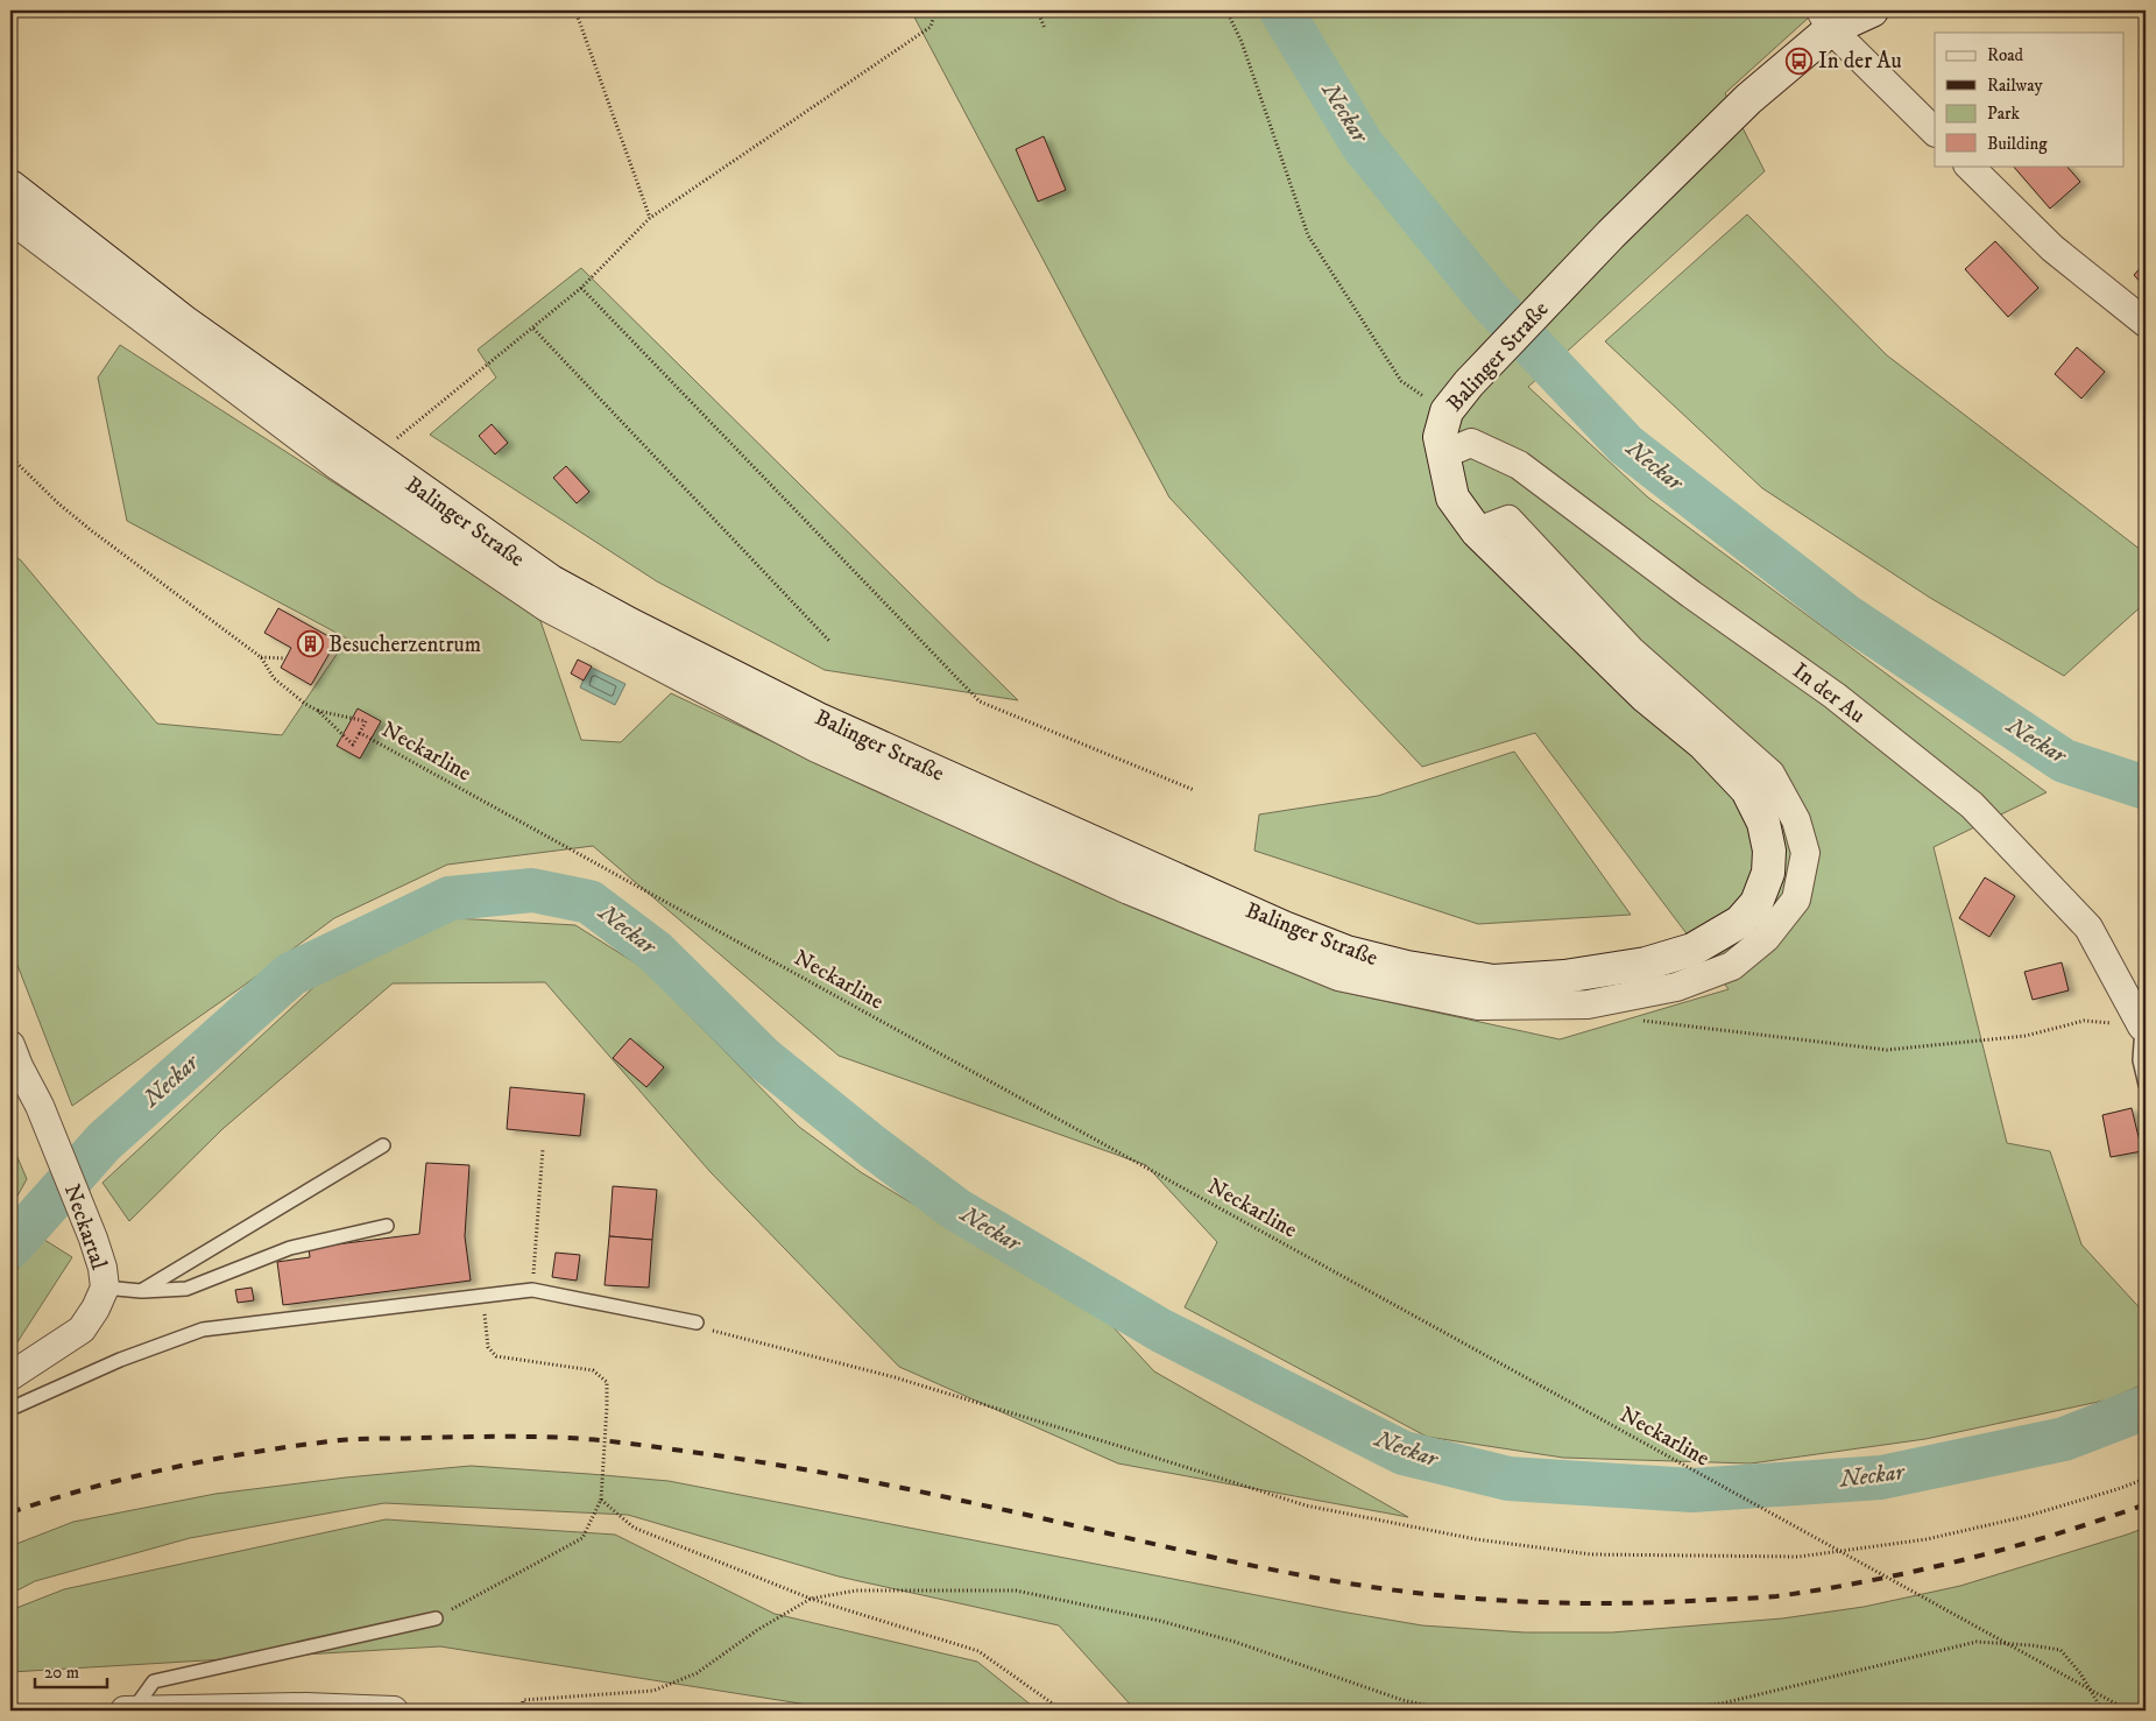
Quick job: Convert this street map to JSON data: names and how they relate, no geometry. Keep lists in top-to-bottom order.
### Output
{
  "streets": {
    "main road": ["Balinger Straße"],
    "street": ["In der Au", "Neckartal"],
    "path": ["Neckarline"]
  },
  "crossings": [
    ["Balinger Straße", "In der Au"]
  ],
  "water": ["Neckar"],
  "places": {
    "bus stop": ["In der Au"],
    "building": ["Besucherzentrum"]
  },
  "legend": [
    "Road",
    "Railway",
    "Park",
    "Building"
  ],
  "scale_bar": "20 m"
}
